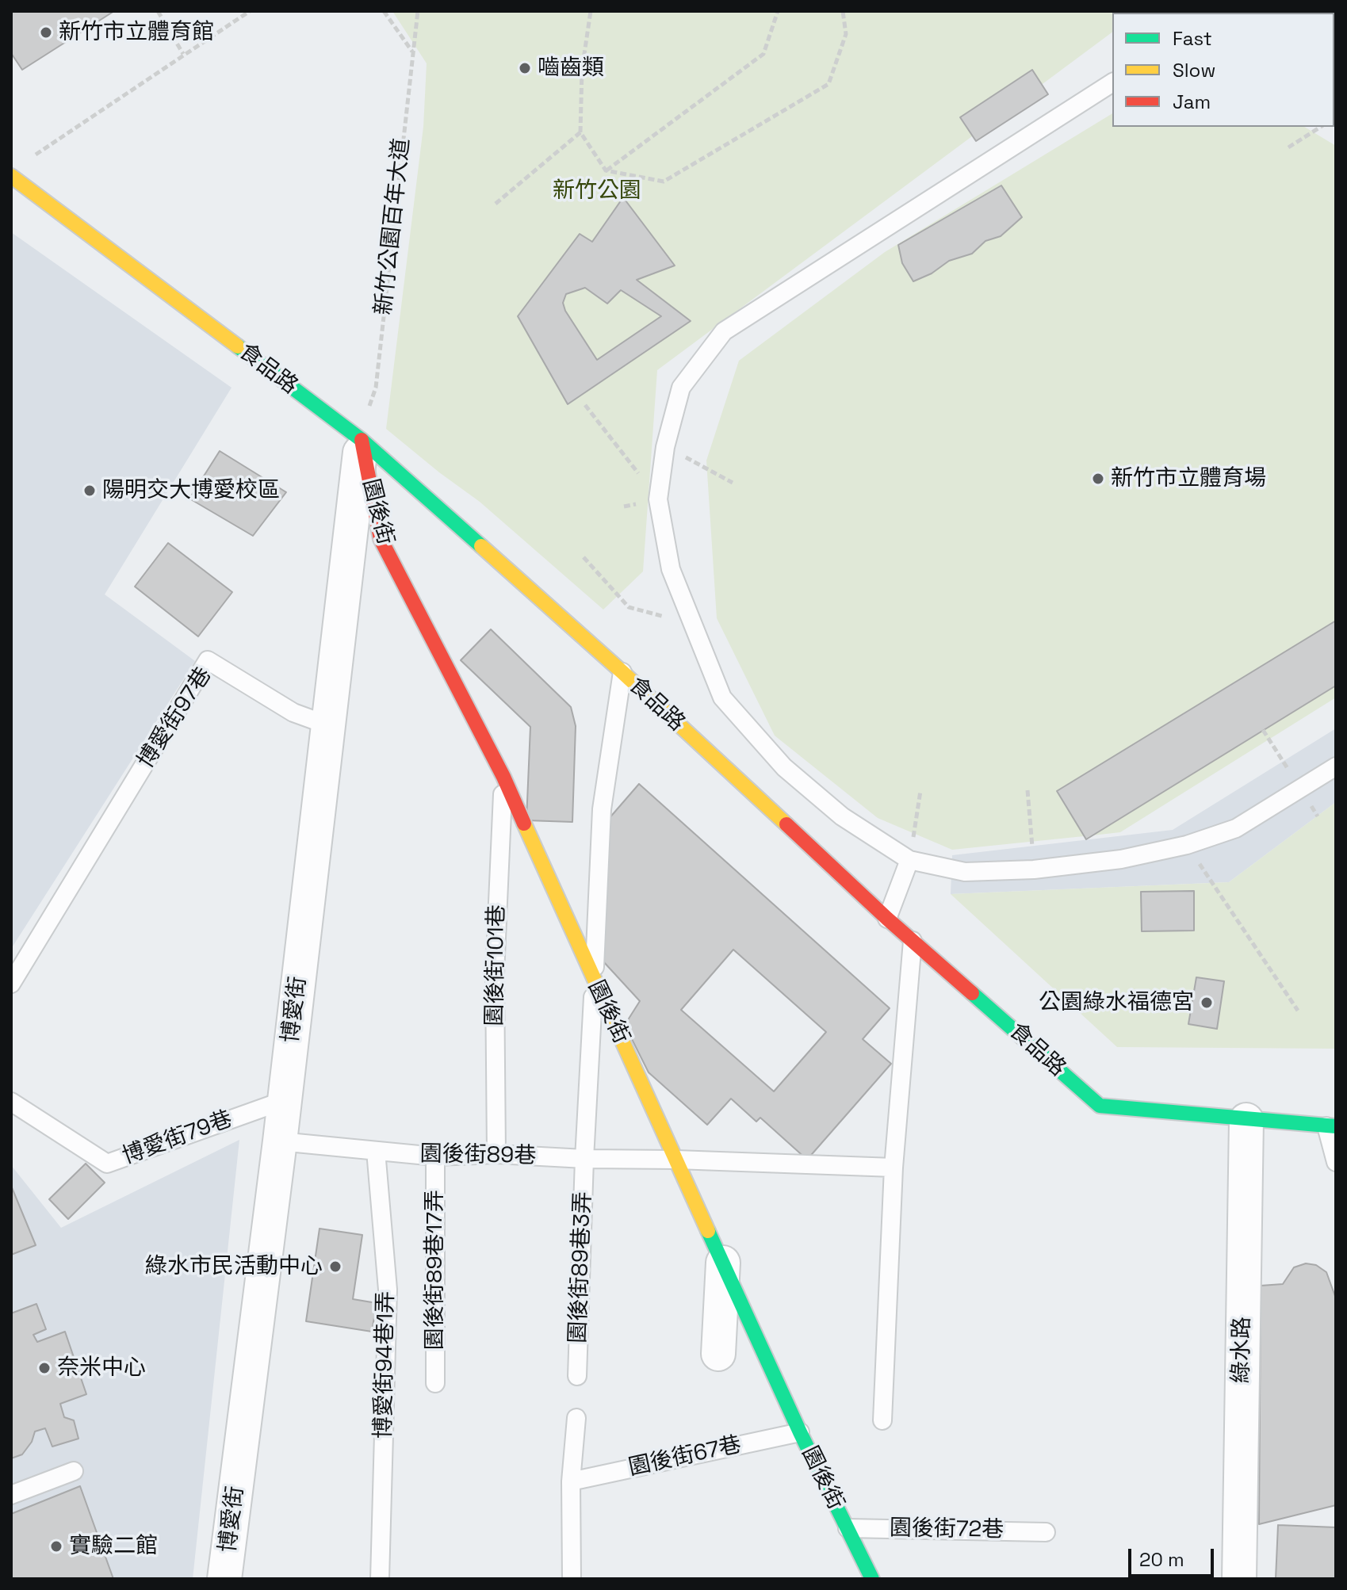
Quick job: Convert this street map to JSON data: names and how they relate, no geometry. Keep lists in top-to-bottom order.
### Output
{
  "streets": {
    "street": [
      "食品路",
      "園後街",
      "博愛街",
      "綠水路"
    ],
    "lane": [
      "博愛街97巷",
      "園後街101巷",
      "博愛街79巷",
      "園後街89巷",
      "園後街89巷3弄",
      "園後街89巷17弄",
      "博愛街94巷1弄",
      "園後街67巷",
      "園後街72巷"
    ],
    "path": ["新竹公園百年大道"]
  },
  "crossings": [
    ["新竹公園百年大道", "食品路"],
    ["新竹公園百年大道", "園後街"],
    ["新竹公園百年大道", "博愛街"],
    ["食品路", "園後街"],
    ["食品路", "博愛街"],
    ["食品路", "園後街89巷3弄"],
    ["食品路", "綠水路"],
    ["園後街", "園後街101巷"],
    ["園後街", "博愛街"],
    ["園後街", "園後街89巷"],
    ["園後街", "園後街89巷3弄"],
    ["園後街", "園後街67巷"],
    ["園後街", "園後街72巷"],
    ["博愛街97巷", "博愛街"],
    ["園後街101巷", "園後街89巷"],
    ["博愛街", "博愛街79巷"],
    ["博愛街", "園後街89巷"],
    ["園後街89巷", "園後街89巷3弄"],
    ["園後街89巷", "園後街89巷17弄"],
    ["園後街89巷", "博愛街94巷1弄"]
  ],
  "parks": ["新竹公園"],
  "places": [
    "新竹市立體育館",
    "嚙齒類",
    "新竹市立體育場",
    "陽明交大博愛校區",
    "公園綠水福德宮",
    "綠水市民活動中心",
    "奈米中心",
    "實驗二館"
  ],
  "legend": ["Fast", "Slow", "Jam"],
  "scale_bar": "20 m"
}
